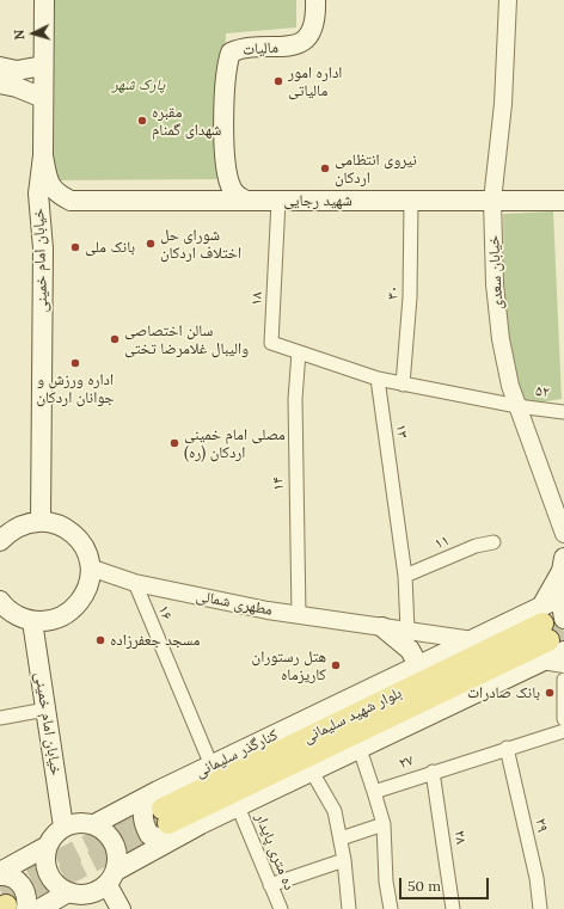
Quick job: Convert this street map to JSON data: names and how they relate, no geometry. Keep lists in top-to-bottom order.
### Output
{
  "streets": {
    "main road": [
      "مالیات",
      "شهید رجایی",
      "خیابان امام خمینی",
      "بلوار شهید سلیمانی",
      "کنارگذر سلیمانی"
    ],
    "street": [
      "خیابان سعدی",
      "۳۰",
      "۱۸",
      "۵۲",
      "۱۳",
      "۱۴",
      "۱۱",
      "مطهری شمالی",
      "۱۶",
      "۲۷",
      "۲۹",
      "۲۸",
      "ده متری پایدار"
    ]
  },
  "crossings": [
    ["شهید رجایی", "خیابان سعدی"],
    ["شهید رجایی", "۳۰"],
    ["شهید رجایی", "۱۸"],
    ["خیابان امام خمینی", "کنارگذر سلیمانی"],
    ["خیابان سعدی", "۵۲"],
    ["۱۸", "۱۳"],
    ["۱۸", "۱۴"],
    ["۱۳", "۱۱"],
    ["۱۳", "مطهری شمالی"],
    ["۱۴", "مطهری شمالی"],
    ["مطهری شمالی", "۱۶"],
    ["مطهری شمالی", "کنارگذر سلیمانی"],
    ["۱۶", "کنارگذر سلیمانی"],
    ["بلوار شهید سلیمانی", "کنارگذر سلیمانی"],
    ["کنارگذر سلیمانی", "ده متری پایدار"],
    ["۲۷", "۲۹"],
    ["۲۷", "۲۸"]
  ],
  "parks": ["پارک شهر"],
  "places": [
    "اداره امور مالیاتی",
    "مقبره شهدای گمنام",
    "نیروی انتظامی اردکان",
    "شورای حل اختلاف اردکان",
    "بانک ملی",
    "سالن اختصاصی والیبال غلامرضا تختی",
    "اداره ورزش و جوانان اردکان",
    "مصلی امام خمینی (ره) اردکان",
    "مسجد جعفرزاده",
    "هتل رستوران کاریزماه",
    "بانک صادرات"
  ],
  "scale_bar": "50 m",
  "north": "left"
}
